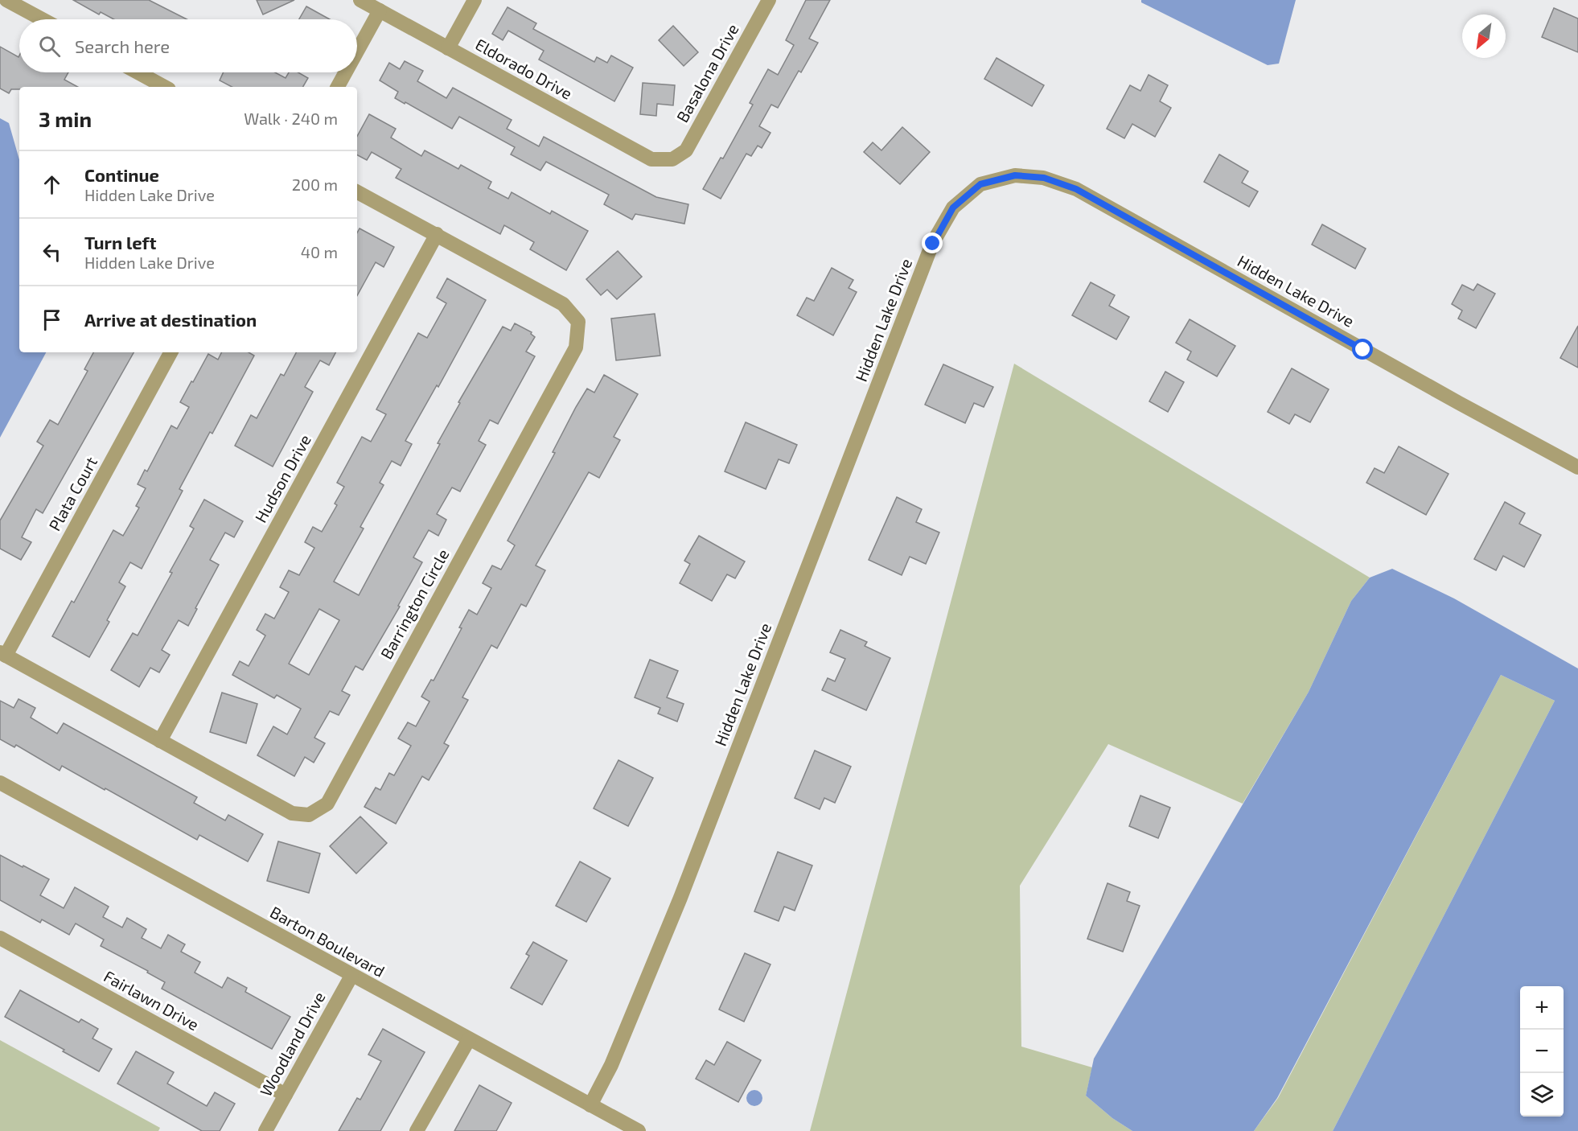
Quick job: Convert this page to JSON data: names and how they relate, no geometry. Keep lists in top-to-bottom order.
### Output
{
  "streets": {
    "street": [
      "Eldorado Drive",
      "Basalona Drive",
      "Hidden Lake Drive",
      "Hudson Drive",
      "Plata Court",
      "Barrington Circle",
      "Barton Boulevard",
      "Fairlawn Drive",
      "Woodland Drive"
    ]
  },
  "crossings": [
    ["Eldorado Drive", "Basalona Drive"],
    ["Hidden Lake Drive", "Barton Boulevard"],
    ["Hudson Drive", "Barrington Circle"],
    ["Plata Court", "Barrington Circle"],
    ["Barton Boulevard", "Woodland Drive"],
    ["Fairlawn Drive", "Woodland Drive"]
  ],
  "north": "bottom left",
  "page": {
    "search": "Search here",
    "heading": ["3 min", "Walk · 240 m"],
    "list": [
      ["Continue", "Hidden Lake Drive", "200 m"],
      ["Turn left", "Hidden Lake Drive", "40 m"],
      "Arrive at destination"
    ],
    "map_buttons": ["+", "−"]
  }
}
